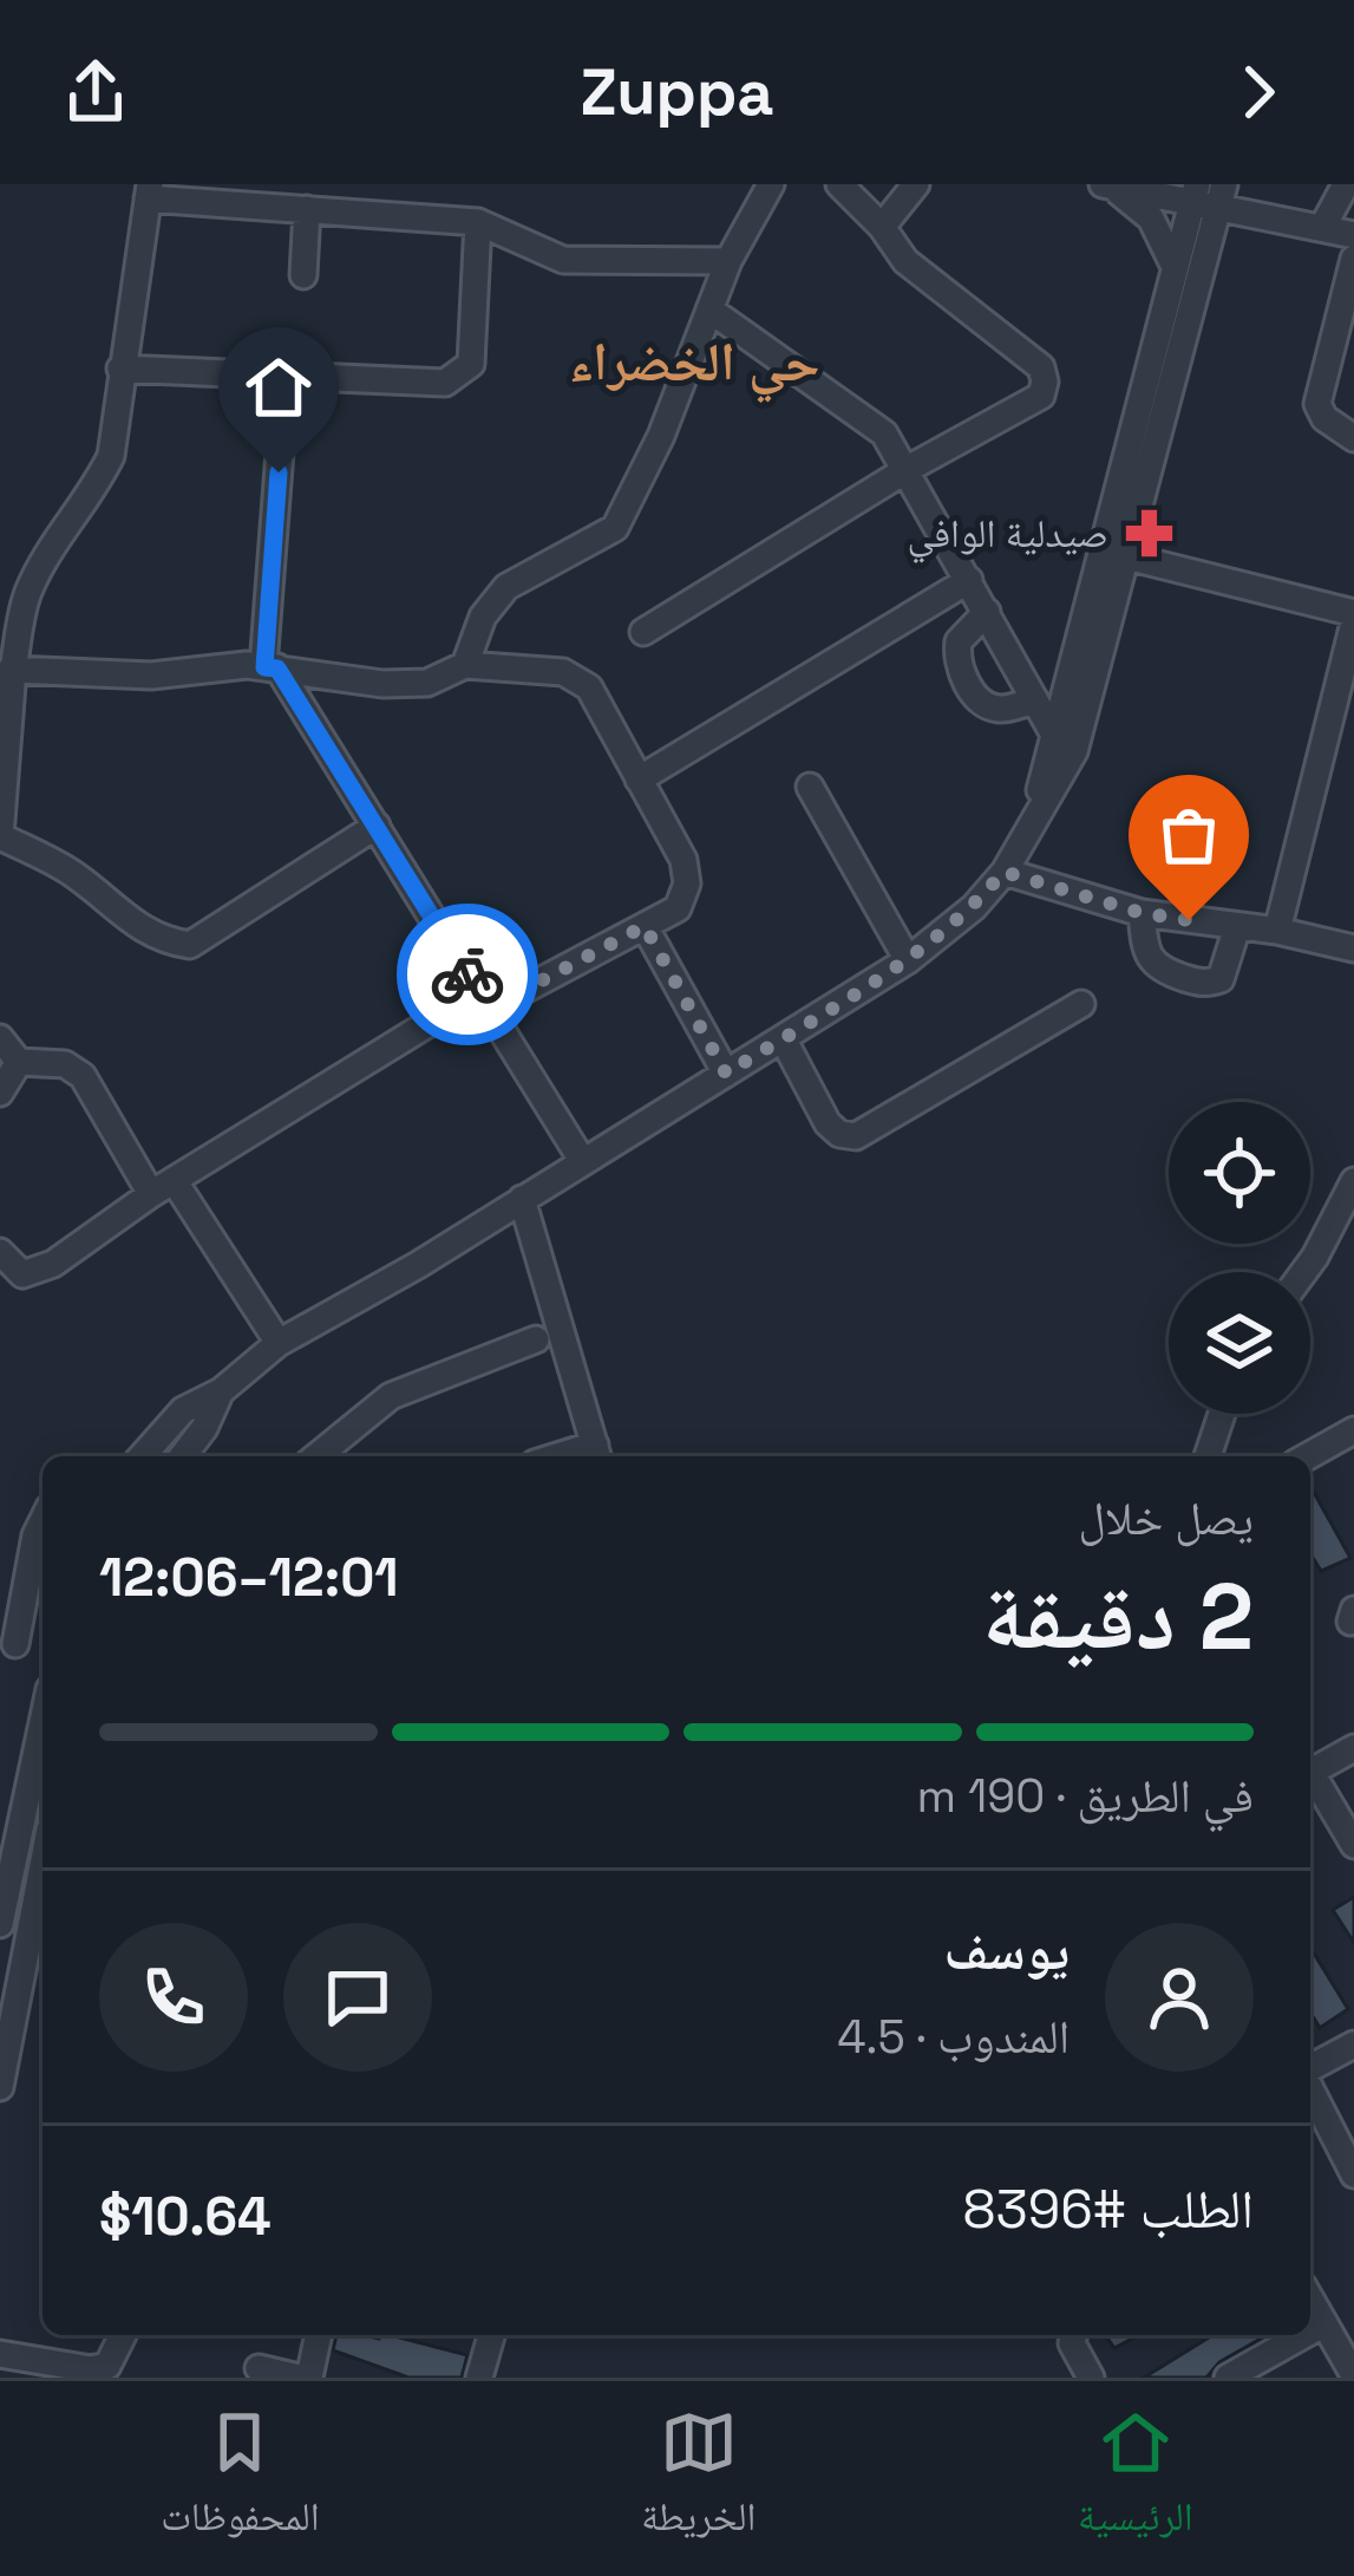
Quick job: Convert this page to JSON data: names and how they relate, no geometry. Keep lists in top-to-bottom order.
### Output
{
  "districts": ["حي الخضراء"],
  "places": {
    "pharmacy": ["صيدلية الوافي"]
  },
  "page": {
    "header": "Zuppa",
    "heading": ["2 دقيقة", "يصل خلال", "12:01–12:06"],
    "panel": [
      "يوسف",
      "المندوب · 4.5",
      "الطلب #8396",
      "$10.64"
    ],
    "bar": "في الطريق · 190 m",
    "tabs": ["الرئيسية", "الخريطة", "المحفوظات"]
  }
}
